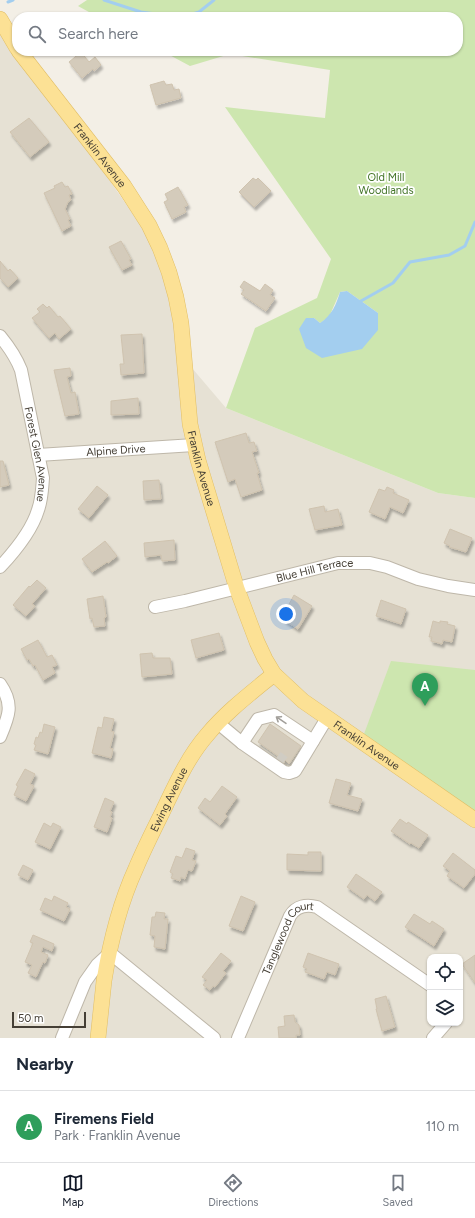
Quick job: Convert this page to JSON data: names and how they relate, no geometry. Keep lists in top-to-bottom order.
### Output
{
  "streets": {
    "main road": ["Franklin Avenue", "Ewing Avenue"],
    "street": [
      "Alpine Drive",
      "Forest Glen Avenue",
      "Blue Hill Terrace",
      "Tanglewood Court"
    ]
  },
  "crossings": [
    ["Franklin Avenue", "Alpine Drive"],
    ["Franklin Avenue", "Blue Hill Terrace"],
    ["Franklin Avenue", "Ewing Avenue"],
    ["Alpine Drive", "Forest Glen Avenue"]
  ],
  "parks": ["Old Mill Woodlands"],
  "scale_bar": "50 m",
  "page": {
    "search": "Search here",
    "pins": "A",
    "scale": "50 m",
    "heading": "Nearby",
    "list": [
      {
        "mark": "A",
        "name": "Firemens Field",
        "note": "Park · Franklin Avenue",
        "value": "110 m"
      }
    ],
    "nav": ["Map", "Directions", "Saved"]
  }
}
